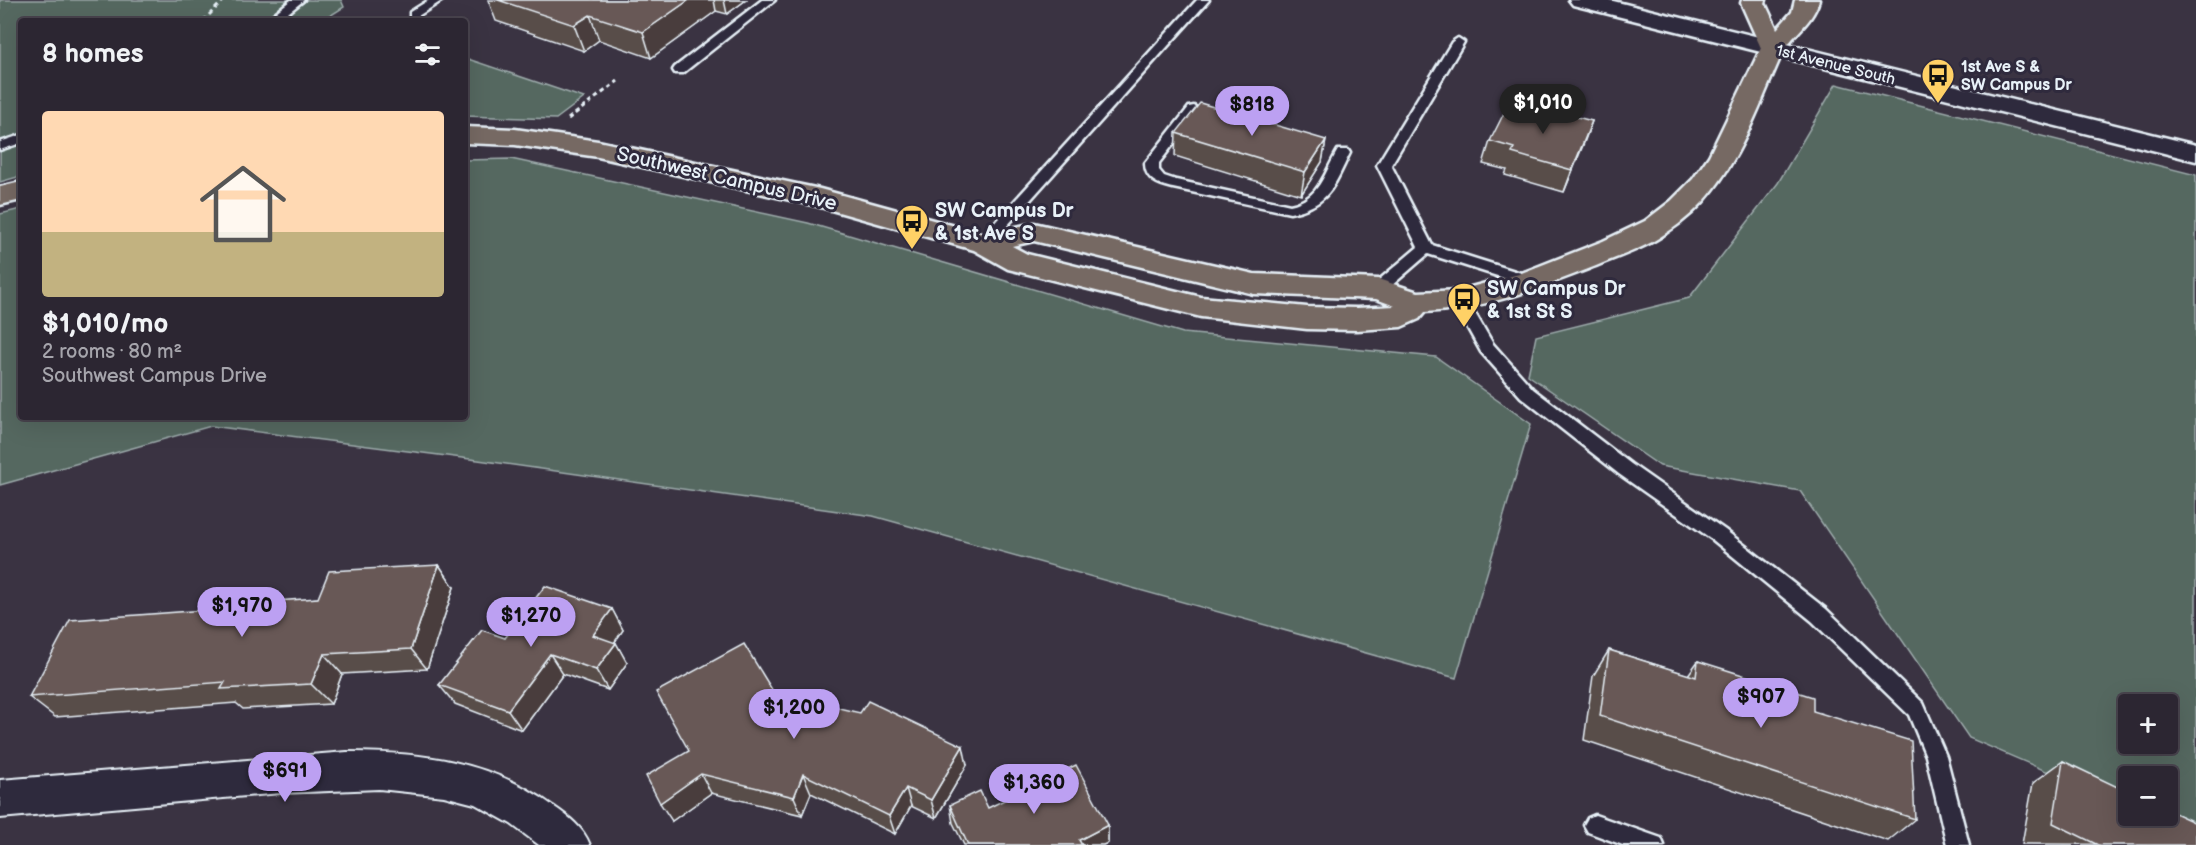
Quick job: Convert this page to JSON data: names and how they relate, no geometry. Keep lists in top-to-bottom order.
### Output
{
  "streets": {
    "main road": ["1st Avenue South", "Southwest Campus Drive"]
  },
  "crossings": [
    ["1st Avenue South", "Southwest Campus Drive"]
  ],
  "places": {
    "bus stop": ["1st Ave S & SW Campus Dr", "SW Campus Dr & 1st Ave S", "SW Campus Dr & 1st St S"]
  },
  "page": {
    "heading": "8 homes",
    "price": [
      "$1,010",
      "$818",
      "$1,970",
      "$1,270",
      "$907",
      "$1,200",
      "$691",
      "$1,360"
    ],
    "list": [
      {
        "name": "$1,010/mo",
        "note": "2 rooms · 80 m² · Southwest Campus Drive"
      }
    ],
    "map_buttons": ["+", "−"]
  }
}
